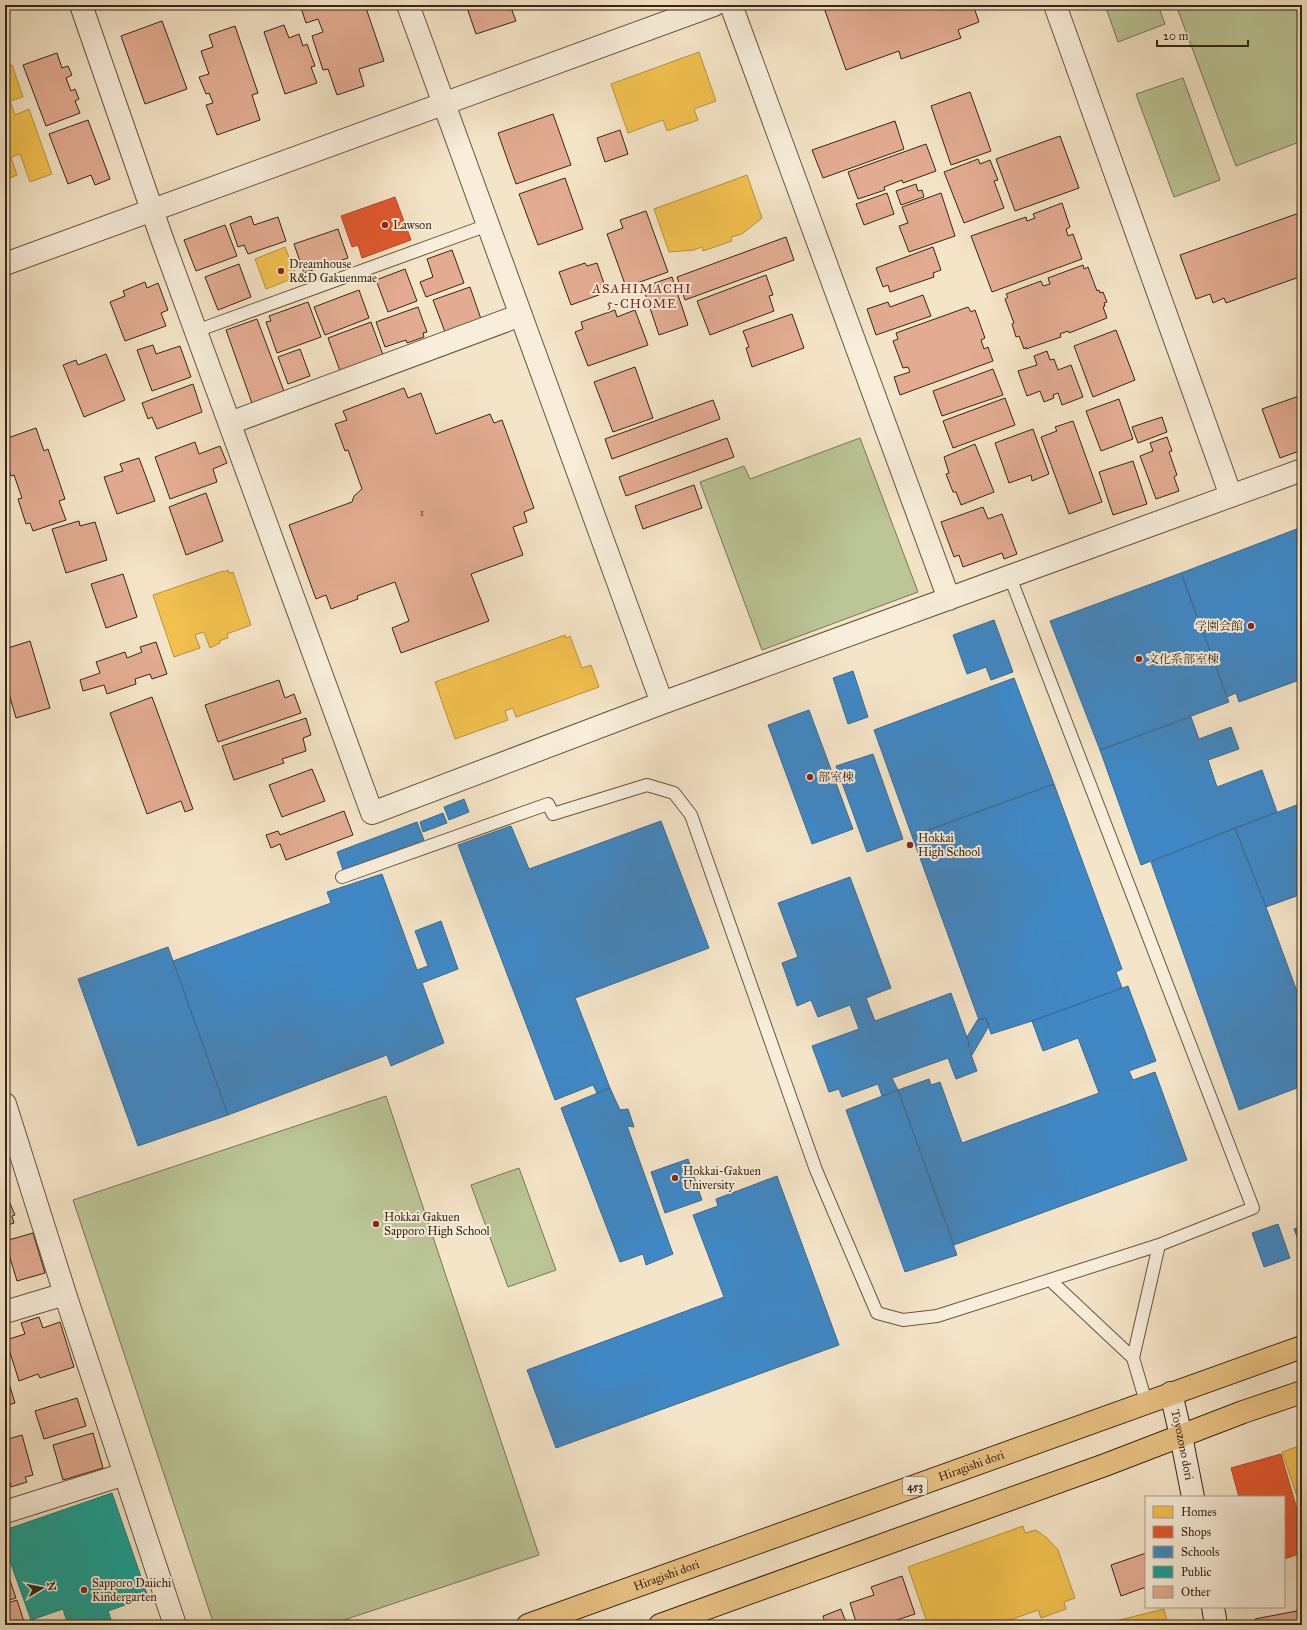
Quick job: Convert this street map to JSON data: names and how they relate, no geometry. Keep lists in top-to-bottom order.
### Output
{
  "streets": {
    "highway": ["Hiragishi dori", "453"],
    "street": ["Toyozono dori"]
  },
  "crossings": [
    ["Toyozono dori", "Hiragishi dori"]
  ],
  "districts": ["ASAHIMACHI 5-CHOME"],
  "places": [
    "Lawson",
    "Dreamhouse R&D Gakuenmae",
    "学園会館",
    "文化系部室棟",
    "部室棟",
    "Hokkai High School",
    "Hokkai-Gakuen University",
    "Hokkai Gakuen Sapporo High School",
    "Sapporo Daiichi Kindergarten"
  ],
  "house_numbers": ["1"],
  "legend": [
    "Homes",
    "Shops",
    "Schools",
    "Public",
    "Other"
  ],
  "scale_bar": "20 m",
  "north": "right"
}
